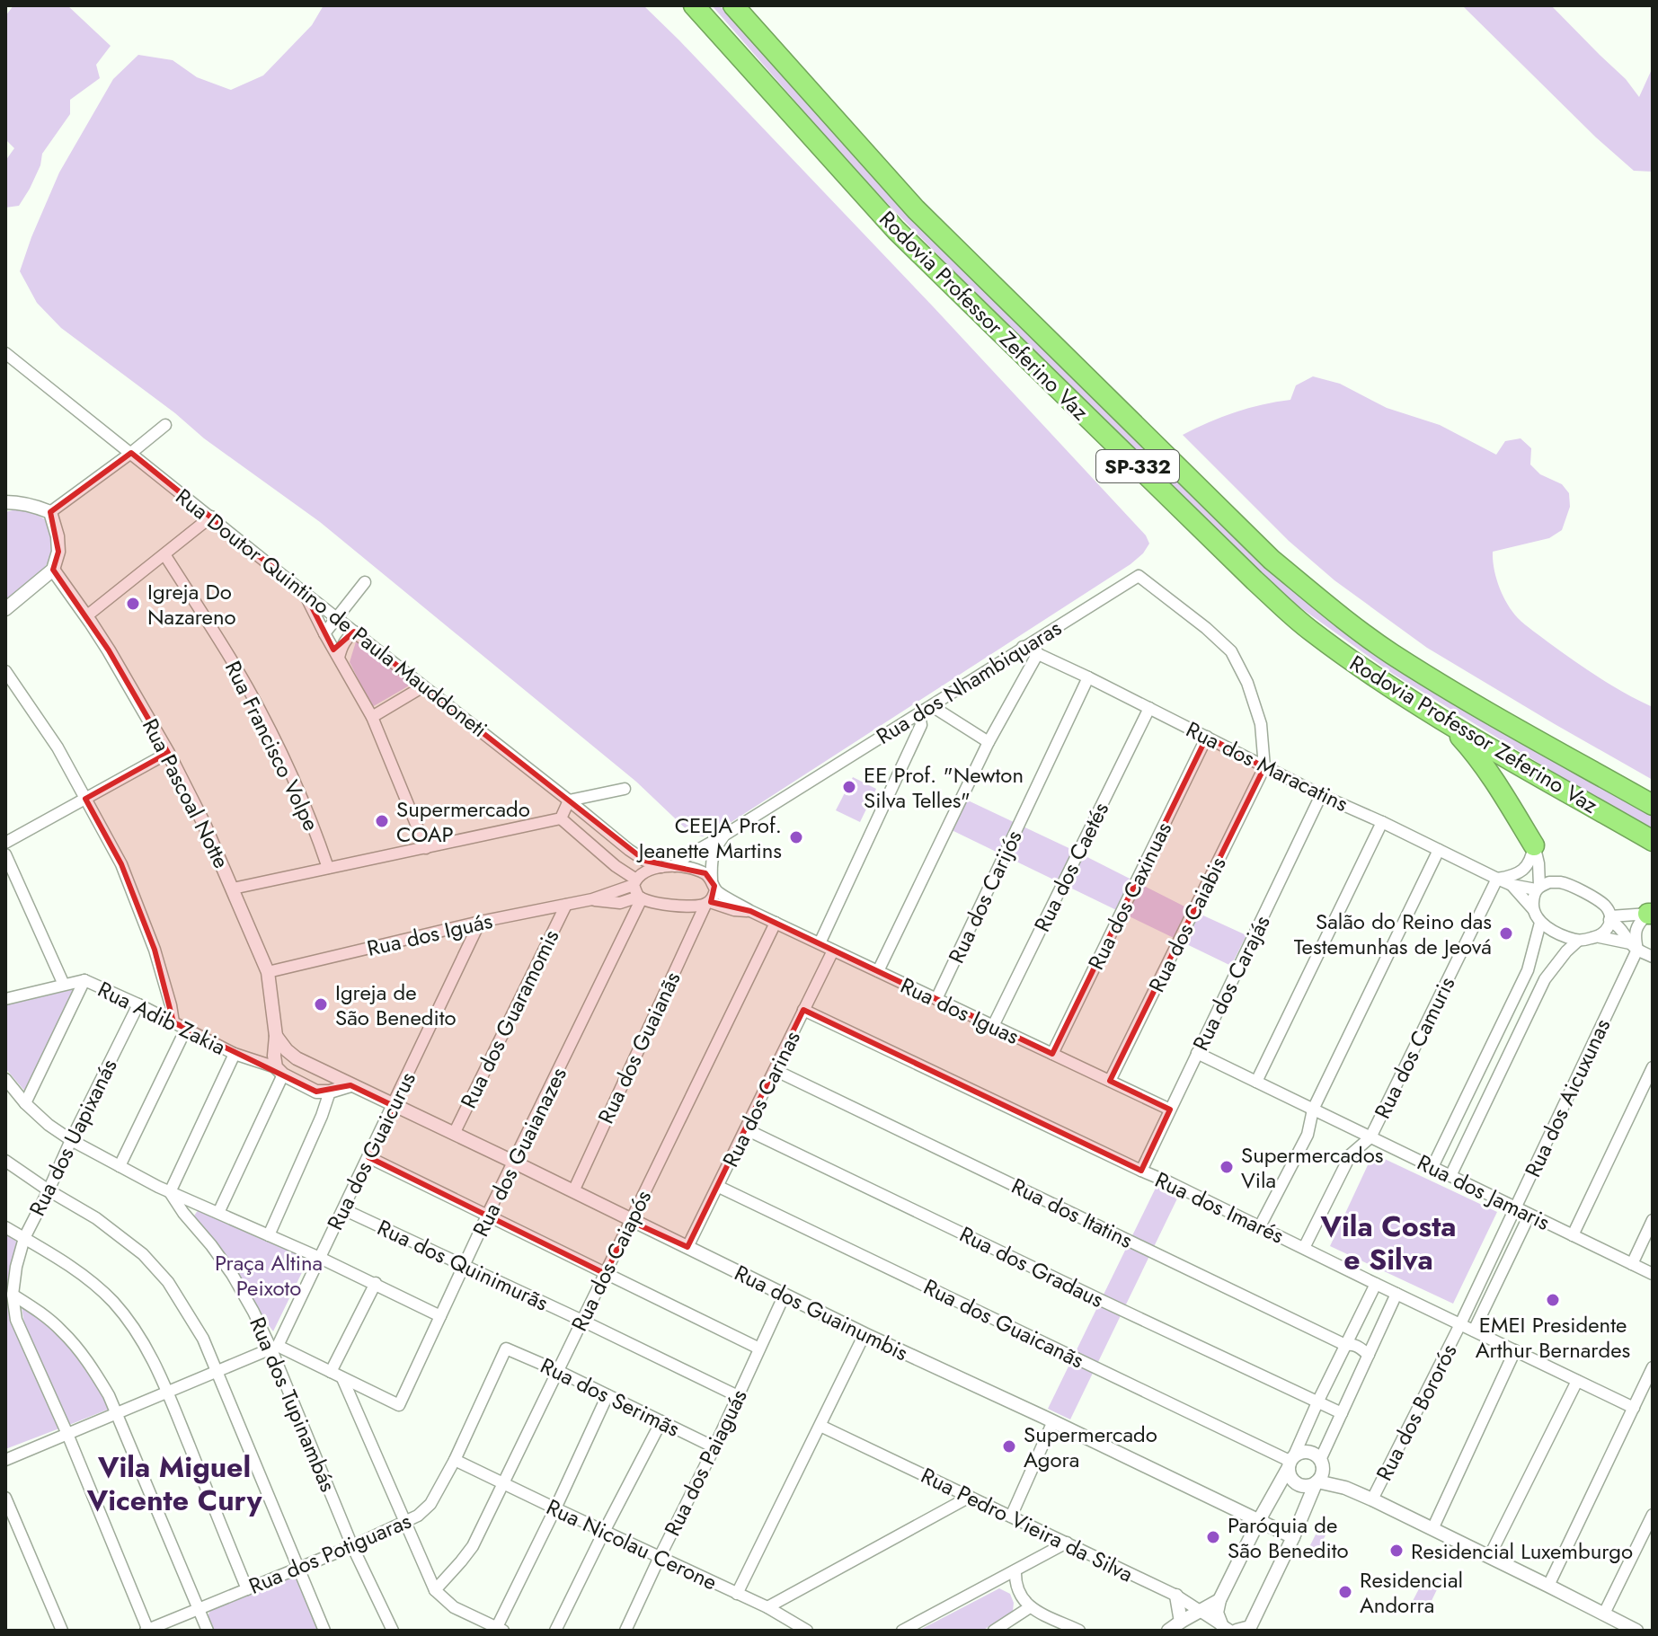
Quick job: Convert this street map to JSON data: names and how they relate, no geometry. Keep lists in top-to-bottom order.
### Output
{
  "streets": {
    "highway": ["Rodovia Professor Zeferino Vaz", "SP-332"],
    "street": [
      "Rua Doutor Quintino de Paula Mauddoneti",
      "Rua dos Nhambiquaras",
      "Rua Francisco Volpe",
      "Rua dos Maracatins",
      "Rua Pascoal Notte",
      "Rua dos Caetés",
      "Rua dos Caxinuas",
      "Rua dos Carijós",
      "Rua dos Caiabis",
      "Rua dos Iguás",
      "Rua dos Carajás",
      "Rua dos Iguas",
      "Rua Adib Zakia",
      "Rua dos Guaramomis",
      "Rua dos Guaianãs",
      "Rua dos Camuris",
      "Rua dos Aicuxunas",
      "Rua dos Carinas",
      "Rua dos Uapixanás",
      "Rua dos Guaicurus",
      "Rua dos Guaianazes",
      "Rua dos Jamaris",
      "Rua dos Imarés",
      "Rua dos Itatins",
      "Rua dos Caiapós",
      "Rua dos Quinimurãs",
      "Rua dos Gradaus",
      "Rua dos Guainumbis",
      "Rua dos Guaicanãs",
      "Rua dos Serimãs",
      "Rua dos Tupinambás",
      "Rua dos Bororós",
      "Rua dos Paiaguás",
      "Rua Pedro Vieira da Silva",
      "Rua Nicolau Cerone",
      "Rua dos Potiguaras"
    ]
  },
  "crossings": [
    ["Rua Doutor Quintino de Paula Mauddoneti", "Rua dos Iguas"],
    ["Rua dos Nhambiquaras", "Rua dos Maracatins"],
    ["Rua dos Nhambiquaras", "Rua dos Caiabis"],
    ["Rua dos Nhambiquaras", "Rua dos Iguas"],
    ["Rua dos Maracatins", "Rua dos Caetés"],
    ["Rua dos Maracatins", "Rua dos Caxinuas"],
    ["Rua dos Maracatins", "Rua dos Carijós"],
    ["Rua dos Maracatins", "Rua dos Caiabis"],
    ["Rua dos Maracatins", "Rua dos Carajás"],
    ["Rua dos Maracatins", "Rua dos Camuris"],
    ["Rua Pascoal Notte", "Rua dos Iguás"],
    ["Rua Pascoal Notte", "Rua dos Guainumbis"],
    ["Rua dos Caetés", "Rua dos Iguas"],
    ["Rua dos Caxinuas", "Rua dos Iguas"],
    ["Rua dos Carijós", "Rua dos Iguas"],
    ["Rua dos Caiabis", "Rua dos Iguas"],
    ["Rua dos Iguás", "Rua dos Iguas"],
    ["Rua dos Iguás", "Rua dos Guaramomis"],
    ["Rua dos Iguás", "Rua dos Guaicurus"],
    ["Rua dos Iguás", "Rua dos Guaianazes"],
    ["Rua dos Carajás", "Rua dos Iguas"],
    ["Rua dos Carajás", "Rua dos Jamaris"],
    ["Rua dos Carajás", "Rua dos Imarés"],
    ["Rua dos Iguas", "Rua dos Guaianãs"],
    ["Rua dos Iguas", "Rua dos Carinas"],
    ["Rua dos Iguas", "Rua dos Guaianazes"],
    ["Rua dos Iguas", "Rua dos Caiapós"],
    ["Rua Adib Zakia", "Rua dos Uapixanás"],
    ["Rua dos Guaramomis", "Rua dos Guainumbis"],
    ["Rua dos Guaianãs", "Rua dos Guainumbis"],
    ["Rua dos Camuris", "Rua dos Jamaris"],
    ["Rua dos Camuris", "Rua dos Imarés"],
    ["Rua dos Aicuxunas", "Rua dos Jamaris"],
    ["Rua dos Aicuxunas", "Rua dos Imarés"],
    ["Rua dos Aicuxunas", "Rua dos Bororós"],
    ["Rua dos Carinas", "Rua dos Imarés"],
    ["Rua dos Carinas", "Rua dos Itatins"],
    ["Rua dos Carinas", "Rua dos Gradaus"],
    ["Rua dos Carinas", "Rua dos Guainumbis"],
    ["Rua dos Carinas", "Rua dos Guaicanãs"],
    ["Rua dos Uapixanás", "Rua dos Tupinambás"],
    ["Rua dos Uapixanás", "Rua dos Potiguaras"],
    ["Rua dos Guaicurus", "Rua dos Quinimurãs"],
    ["Rua dos Guaicurus", "Rua dos Guainumbis"],
    ["Rua dos Guaicurus", "Rua dos Tupinambás"],
    ["Rua dos Guaianazes", "Rua dos Quinimurãs"],
    ["Rua dos Guaianazes", "Rua dos Guainumbis"],
    ["Rua dos Guaianazes", "Rua dos Tupinambás"],
    ["Rua dos Imarés", "Rua dos Bororós"],
    ["Rua dos Caiapós", "Rua dos Quinimurãs"],
    ["Rua dos Caiapós", "Rua dos Guainumbis"],
    ["Rua dos Caiapós", "Rua dos Serimãs"],
    ["Rua dos Caiapós", "Rua Nicolau Cerone"],
    ["Rua dos Quinimurãs", "Rua dos Paiaguás"],
    ["Rua dos Guainumbis", "Rua dos Paiaguás"],
    ["Rua dos Serimãs", "Rua dos Paiaguás"],
    ["Rua dos Serimãs", "Rua dos Potiguaras"],
    ["Rua dos Tupinambás", "Rua dos Potiguaras"],
    ["Rua dos Paiaguás", "Rua Nicolau Cerone"],
    ["Rua Nicolau Cerone", "Rua dos Potiguaras"]
  ],
  "districts": ["Vila Costa e Silva", "Vila Miguel Vicente Cury"],
  "parks": ["Praça Altina Peixoto"],
  "places": [
    "Igreja Do Nazareno",
    "EE Prof. \"Newton Silva Telles\"",
    "Supermercado COAP",
    "CEEJA Prof. Jeanette Martins",
    "Salão do Reino das Testemunhas de Jeová",
    "Igreja de São Benedito",
    "Supermercados Vila",
    "EMEI Presidente Arthur Bernardes",
    "Supermercado Agora",
    "Paróquia de São Benedito",
    "Residencial Luxemburgo",
    "Residencial Andorra"
  ]
}
